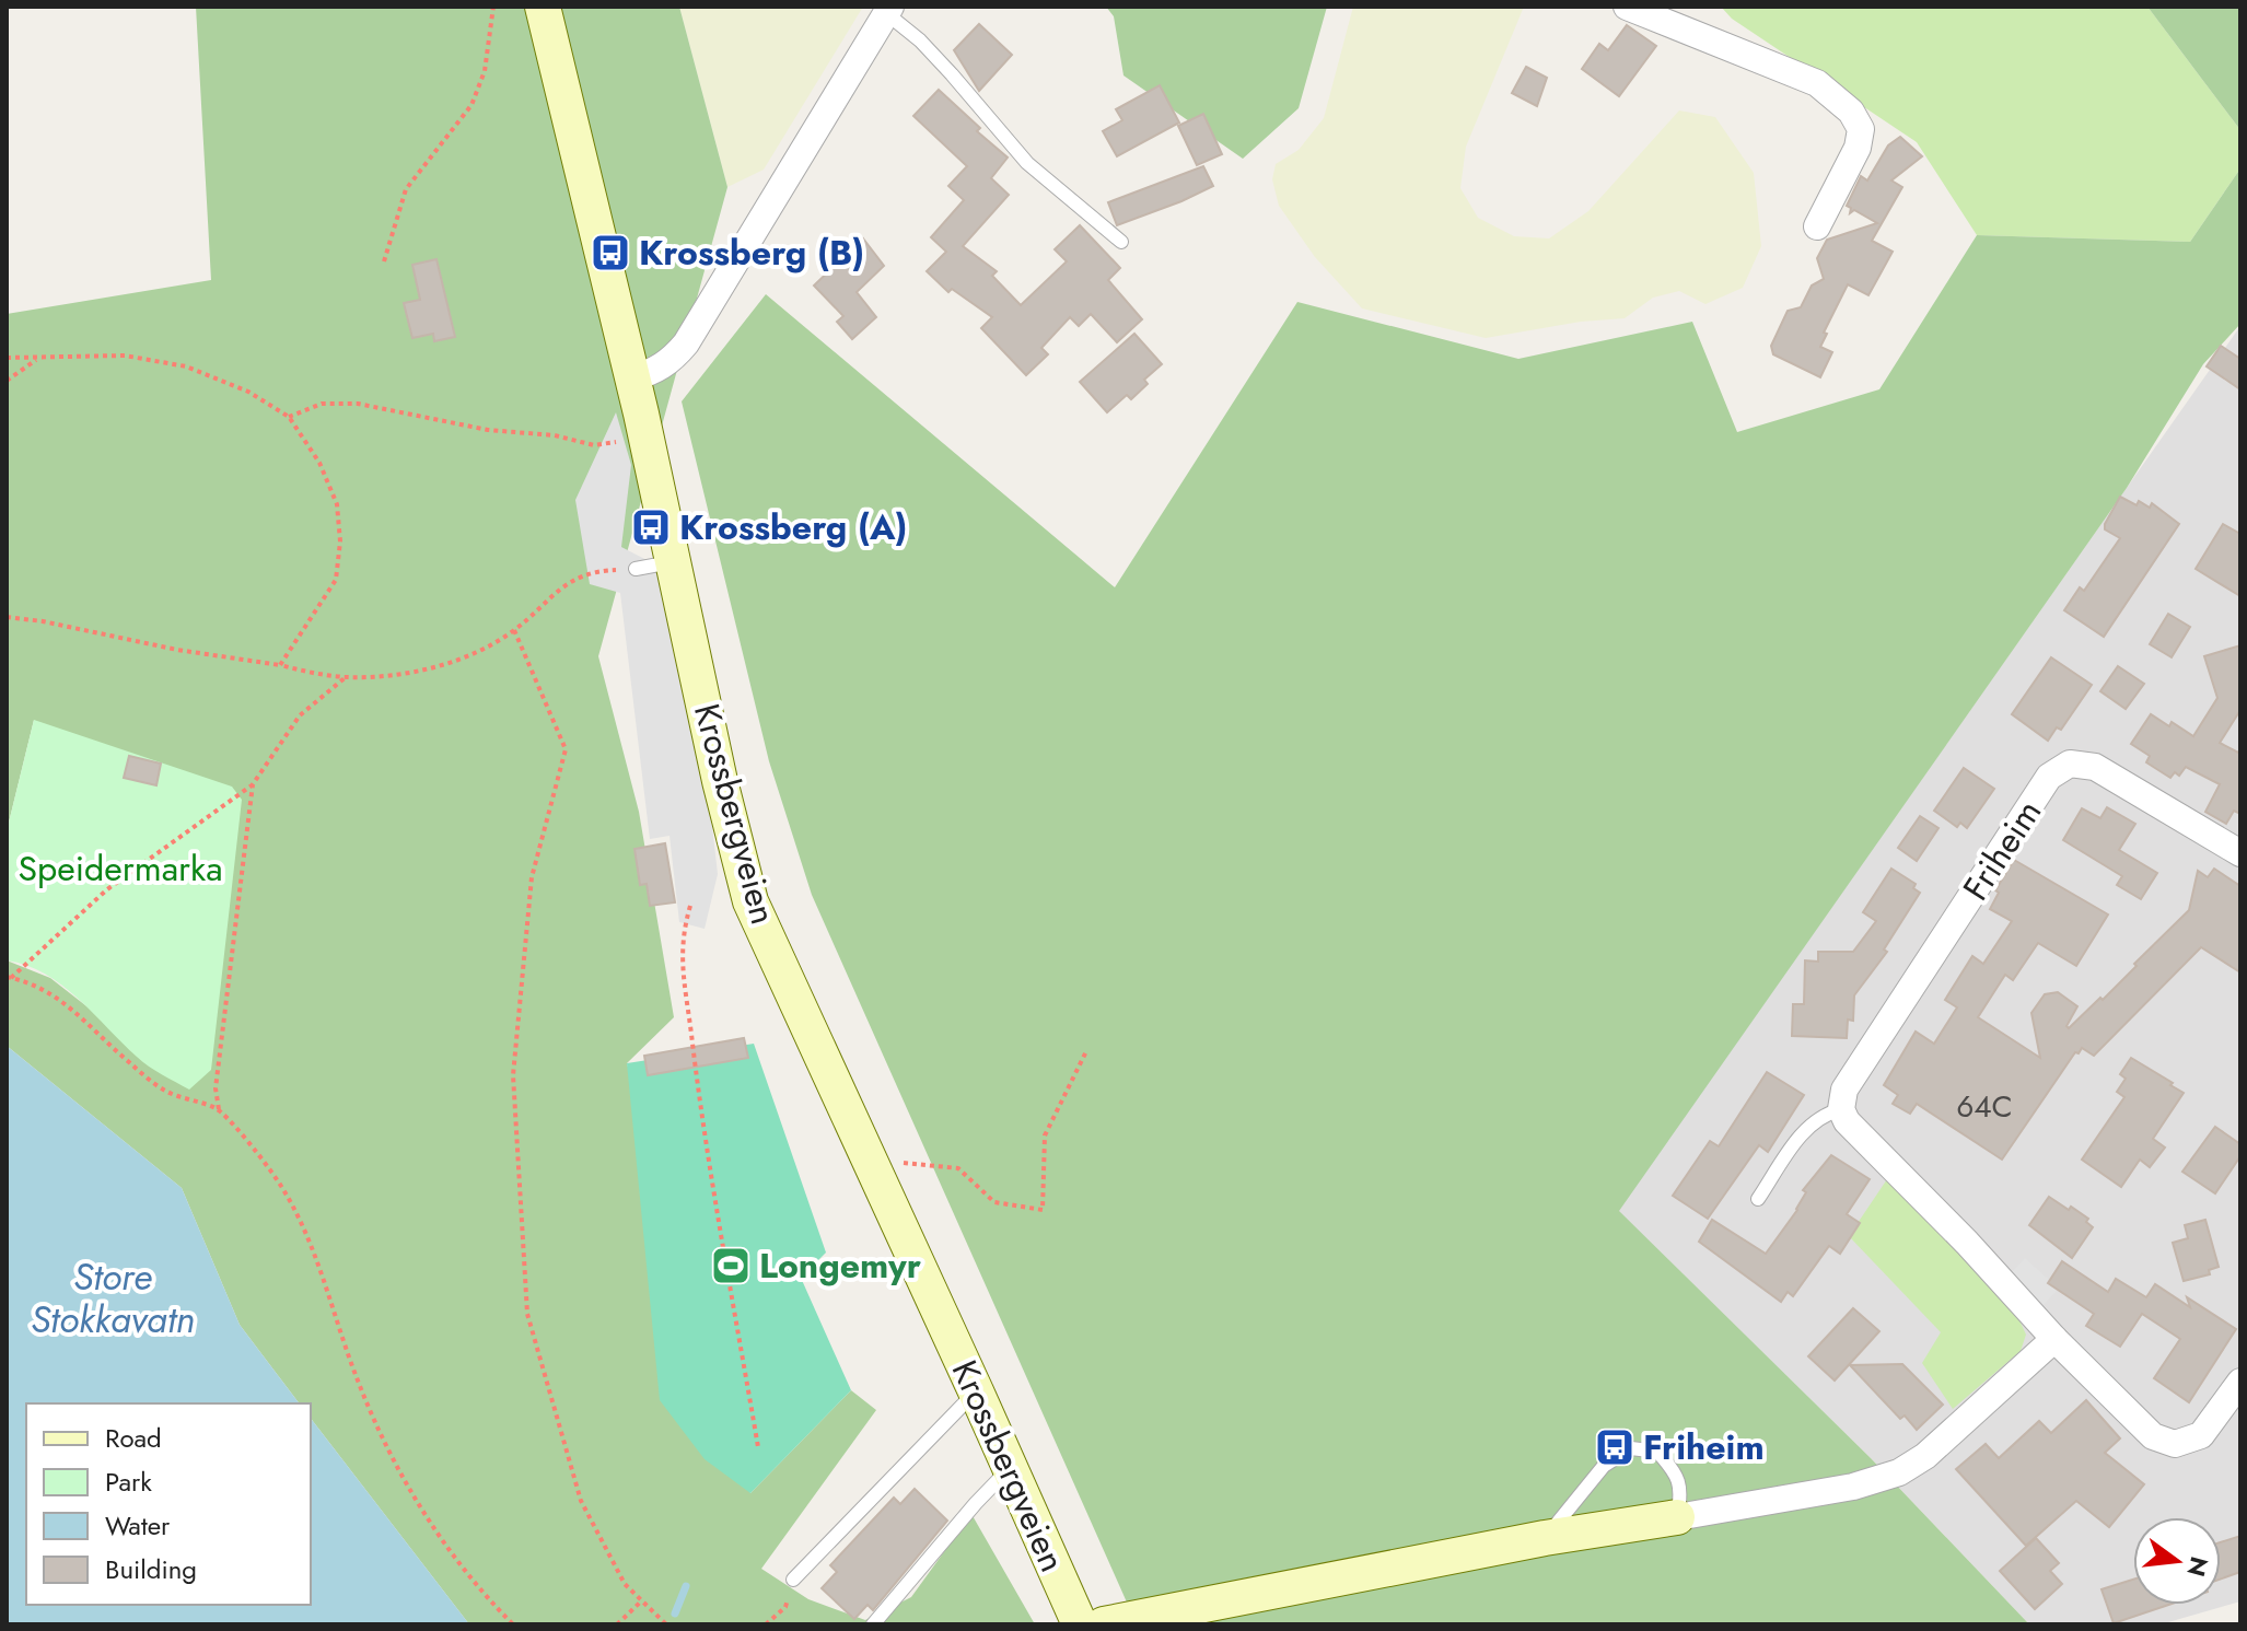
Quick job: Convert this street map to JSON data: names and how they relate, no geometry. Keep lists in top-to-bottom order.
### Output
{
  "streets": {
    "street": ["Krossbergveien", "Friheim"]
  },
  "water": ["Store Stokkavatn"],
  "parks": ["Speidermarka"],
  "places": {
    "bus stop": ["Krossberg (B)", "Krossberg (A)", "Friheim"],
    "sports": ["Longemyr"]
  },
  "house_numbers": ["64C"],
  "legend": [
    "Road",
    "Park",
    "Water",
    "Building"
  ],
  "north": "right"
}
